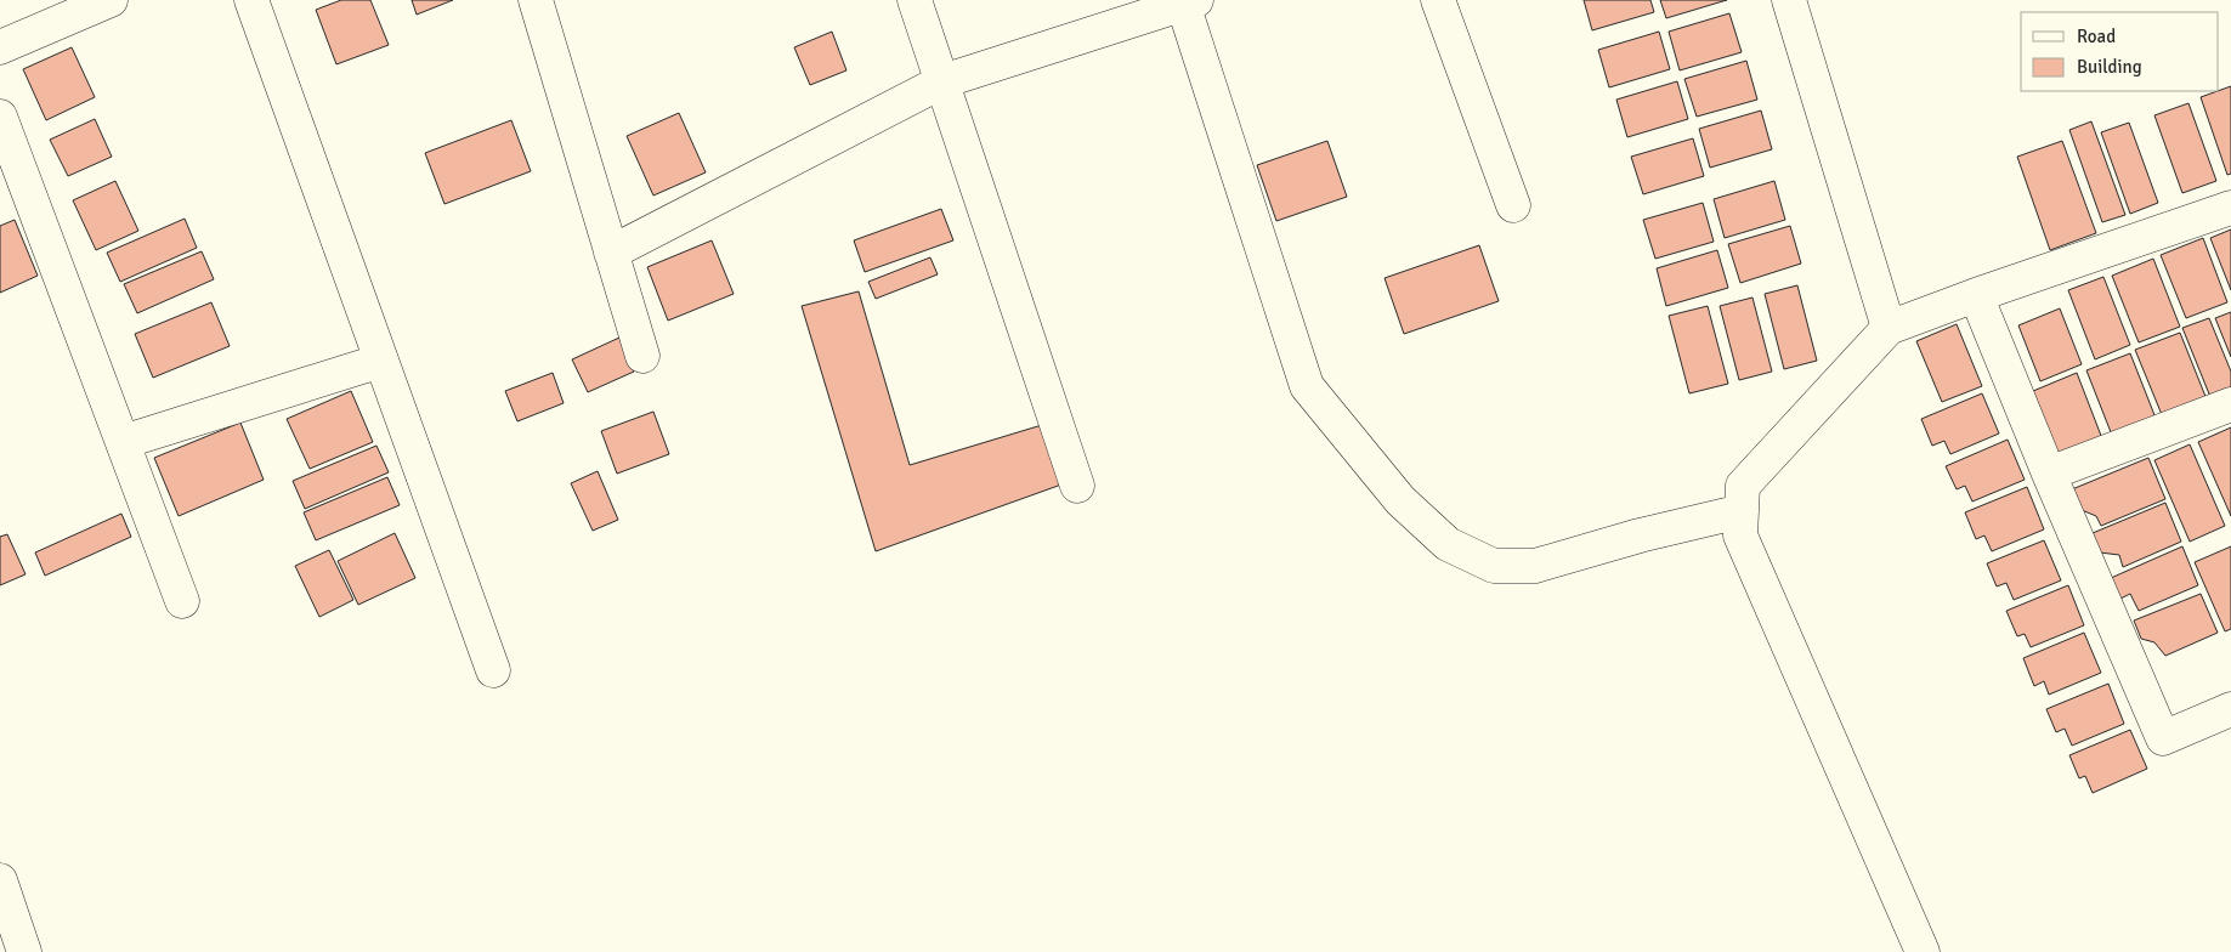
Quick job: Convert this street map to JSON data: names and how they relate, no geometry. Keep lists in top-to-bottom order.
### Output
{
  "legend": ["Road", "Building"]
}
